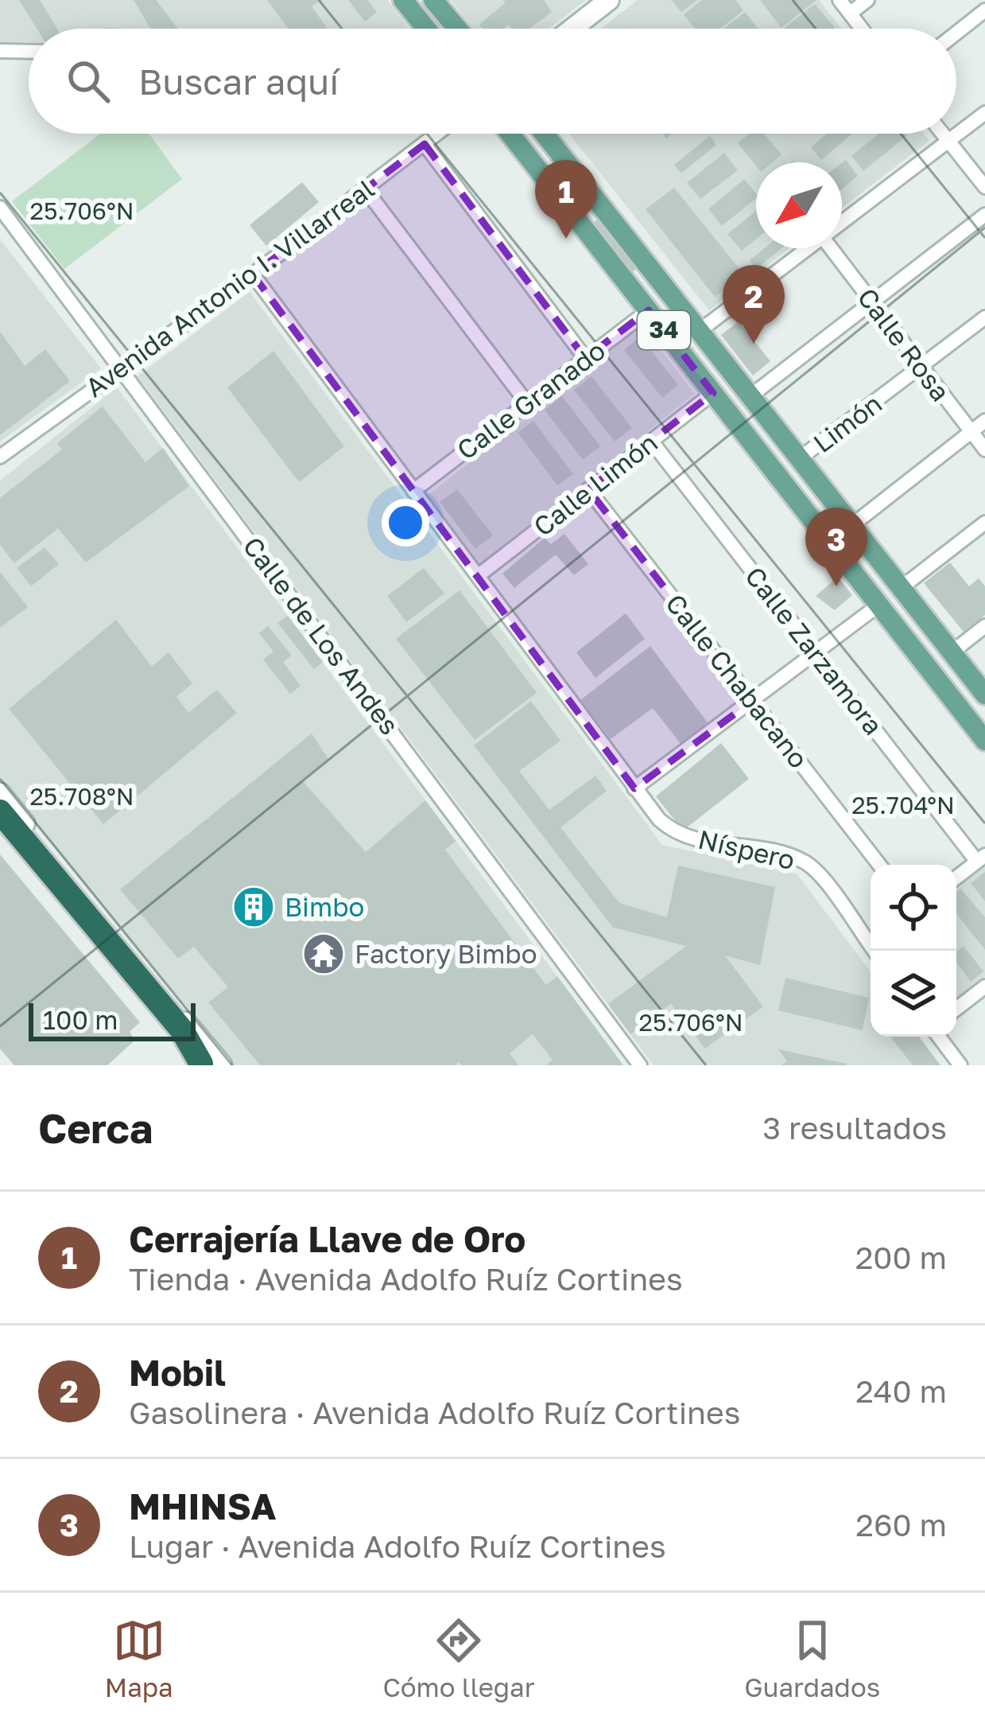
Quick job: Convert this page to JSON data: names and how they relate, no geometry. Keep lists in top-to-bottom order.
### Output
{
  "streets": {
    "main road": ["34"],
    "street": [
      "Avenida Antonio I. Villarreal",
      "Calle Rosa",
      "Calle Granado",
      "Limón",
      "Calle Limón",
      "Calle de Los Andes",
      "Calle Zarzamora",
      "Calle Chabacano",
      "Níspero"
    ]
  },
  "crossings": [
    ["Avenida Antonio I. Villarreal", "Calle de Los Andes"],
    ["Avenida Antonio I. Villarreal", "Níspero"],
    ["34", "Calle Granado"],
    ["34", "Limón"],
    ["34", "Calle Limón"],
    ["Calle Rosa", "Limón"],
    ["Calle Granado", "Níspero"],
    ["Calle Limón", "Calle Zarzamora"],
    ["Calle Limón", "Calle Chabacano"],
    ["Calle Limón", "Níspero"]
  ],
  "places": {
    "building": ["Bimbo"],
    "temple": ["Factory Bimbo"]
  },
  "scale_bar": "100 m",
  "north": "bottom left",
  "page": {
    "search": "Buscar aquí",
    "pins": ["1", "2", "3"],
    "scale": "100 m",
    "heading": ["Cerca", "3 resultados"],
    "list": [
      {
        "mark": "1",
        "name": "Cerrajería Llave de Oro",
        "note": "Tienda · Avenida Adolfo Ruíz Cortines",
        "value": "200 m"
      },
      {
        "mark": "2",
        "name": "Mobil",
        "note": "Gasolinera · Avenida Adolfo Ruíz Cortines",
        "value": "240 m"
      },
      {
        "mark": "3",
        "name": "MHINSA",
        "note": "Lugar · Avenida Adolfo Ruíz Cortines",
        "value": "260 m"
      }
    ],
    "nav": ["Mapa", "Cómo llegar", "Guardados"]
  },
  "coordinates": ["25.706°N", "25.708°N", "25.704°N"]
}
